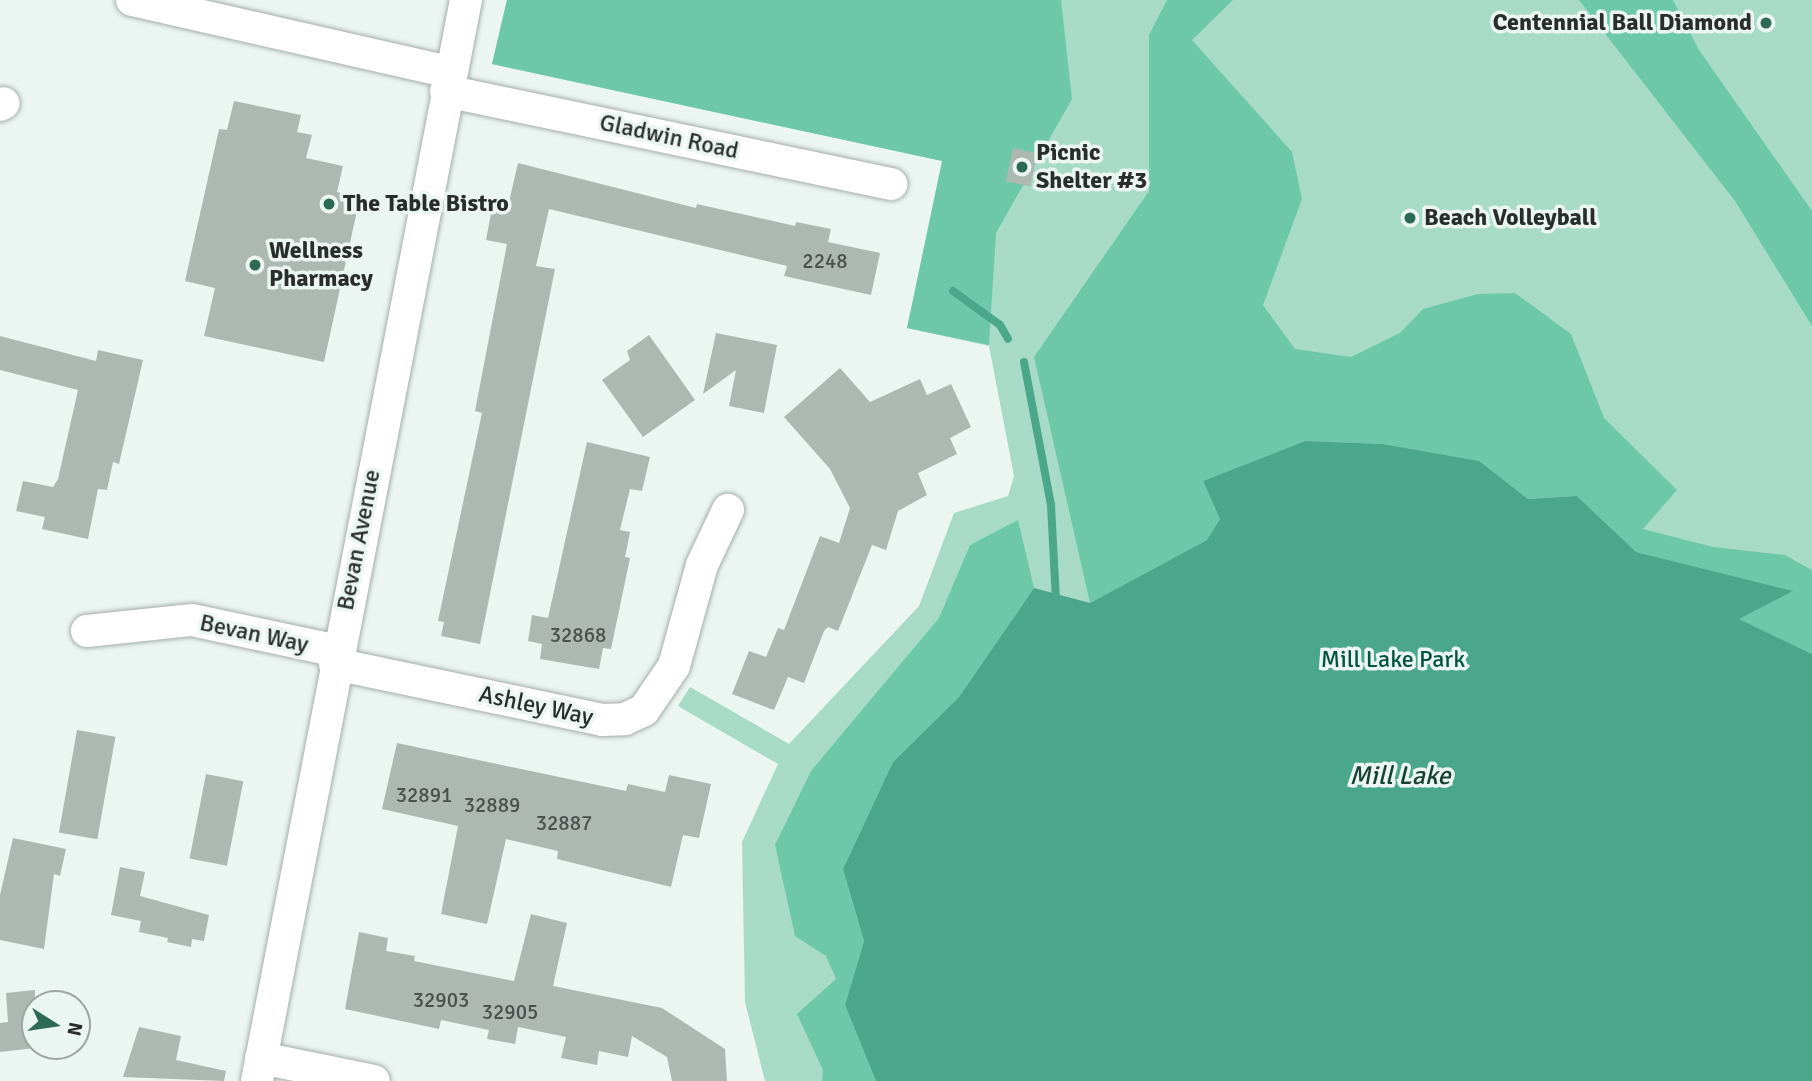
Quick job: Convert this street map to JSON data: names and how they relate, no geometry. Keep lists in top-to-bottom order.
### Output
{
  "streets": {
    "street": [
      "Gladwin Road",
      "Bevan Avenue",
      "Bevan Way",
      "Ashley Way"
    ]
  },
  "crossings": [
    ["Gladwin Road", "Bevan Avenue"],
    ["Bevan Avenue", "Bevan Way"],
    ["Bevan Avenue", "Ashley Way"],
    ["Bevan Way", "Ashley Way"]
  ],
  "water": ["Mill Lake"],
  "parks": ["Mill Lake Park"],
  "places": [
    "Centennial Ball Diamond",
    "Picnic Shelter #3",
    "The Table Bistro",
    "Beach Volleyball",
    "Wellness Pharmacy"
  ],
  "house_numbers": [
    "2248",
    "32868",
    "32891",
    "32889",
    "32887",
    "32903",
    "32905"
  ],
  "north": "right"
}
